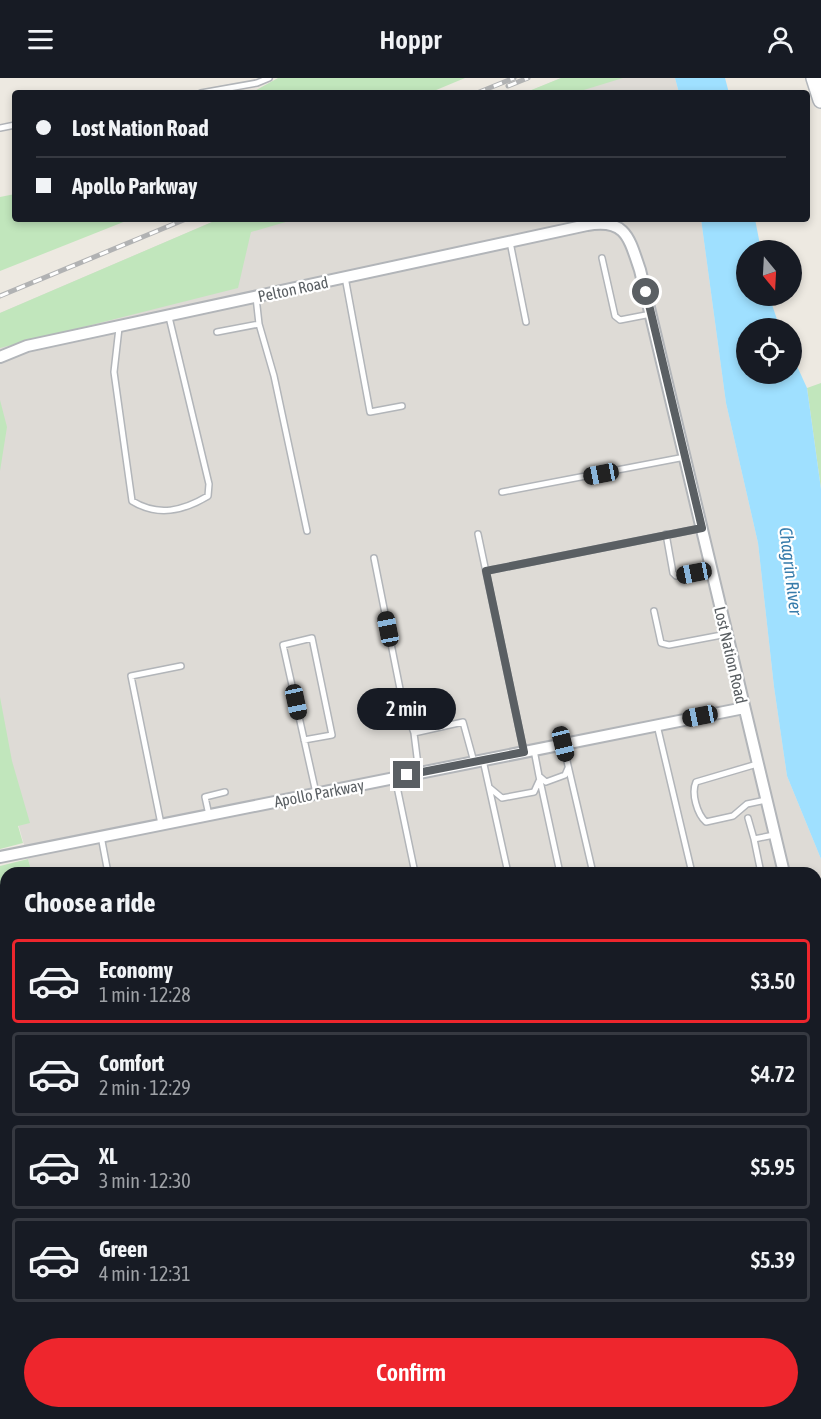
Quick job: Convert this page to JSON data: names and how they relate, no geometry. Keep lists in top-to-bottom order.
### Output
{
  "streets": {
    "street": ["Pelton Road", "Lost Nation Road", "Apollo Parkway"]
  },
  "crossings": [
    ["Pelton Road", "Lost Nation Road"],
    ["Lost Nation Road", "Apollo Parkway"]
  ],
  "water": ["Chagrin River"],
  "north": "bottom",
  "page": {
    "header": "Hoppr",
    "banner": ["Lost Nation Road", "Apollo Parkway"],
    "bubble": "2 min",
    "heading": "Choose a ride",
    "list": [
      {
        "name": "Economy",
        "note": "1 min · 12:28",
        "value": "$3.50"
      },
      {
        "name": "Comfort",
        "note": "2 min · 12:29",
        "value": "$4.72"
      },
      {
        "name": "XL",
        "note": "3 min · 12:30",
        "value": "$5.95"
      },
      {
        "name": "Green",
        "note": "4 min · 12:31",
        "value": "$5.39"
      }
    ],
    "buttons": "Confirm"
  }
}
